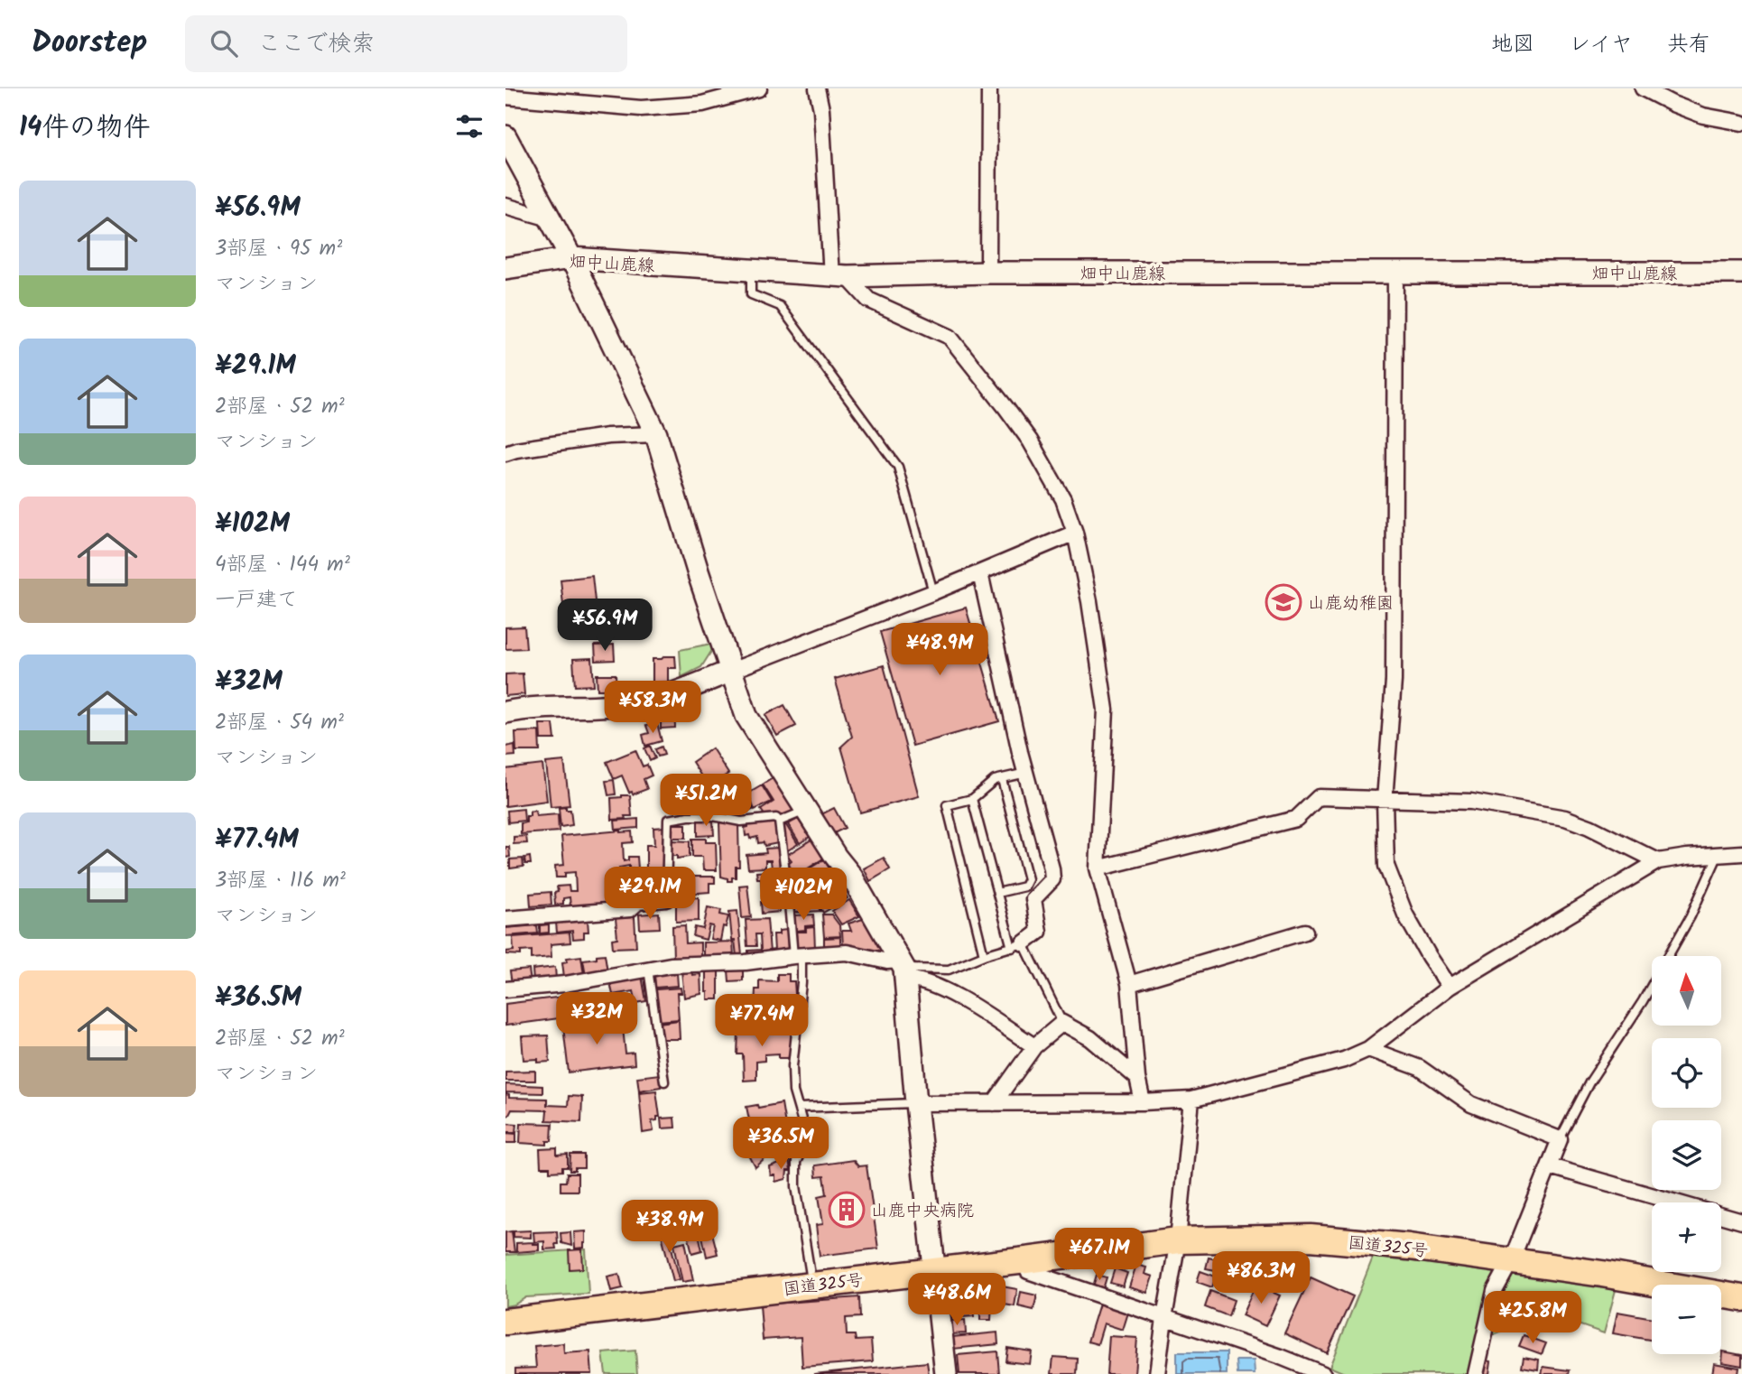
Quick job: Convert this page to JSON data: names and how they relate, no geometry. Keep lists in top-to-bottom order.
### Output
{
  "streets": {
    "highway": ["国道325号"],
    "street": ["畑中山鹿線"]
  },
  "places": {
    "school or university": ["山鹿幼稚園"],
    "building": ["山鹿中央病院"]
  },
  "north": "top",
  "page": {
    "header": "Doorstep",
    "search": "ここで検索",
    "nav": ["地図", "レイヤ", "共有"],
    "heading": "14件の物件",
    "list": [
      {
        "name": "¥56.9M",
        "note": "3部屋 · 95 m² · マンション"
      },
      {
        "name": "¥29.1M",
        "note": "2部屋 · 52 m² · マンション"
      },
      {
        "name": "¥102M",
        "note": "4部屋 · 144 m² · 一戸建て"
      },
      {
        "name": "¥32M",
        "note": "2部屋 · 54 m² · マンション"
      },
      {
        "name": "¥77.4M",
        "note": "3部屋 · 116 m² · マンション"
      },
      {
        "name": "¥36.5M",
        "note": "2部屋 · 52 m² · マンション"
      }
    ],
    "price": [
      "¥56.9M",
      "¥48.9M",
      "¥58.3M",
      "¥51.2M",
      "¥29.1M",
      "¥102M",
      "¥32M",
      "¥77.4M",
      "¥36.5M",
      "¥38.9M",
      "¥67.1M",
      "¥86.3M",
      "¥48.6M",
      "¥25.8M"
    ],
    "map_buttons": ["+", "−"]
  }
}
